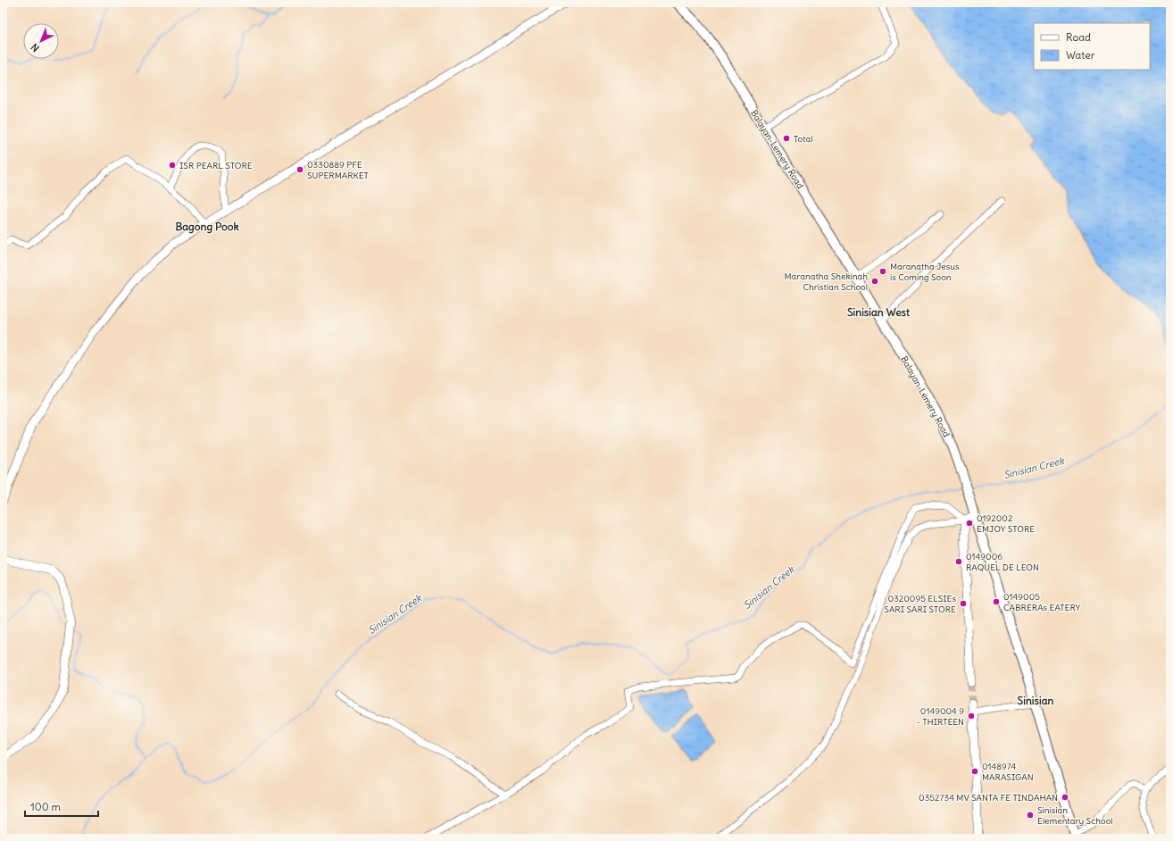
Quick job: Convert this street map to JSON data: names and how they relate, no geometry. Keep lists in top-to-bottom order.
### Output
{
  "streets": {
    "main road": ["Balayan-Lemery Road"]
  },
  "districts": ["Bagong Pook", "Sinisian West", "Sinisian"],
  "water": ["Sinisian Creek"],
  "places": [
    "Total",
    "ISR PEARL STORE",
    "0330889 PFE SUPERMARKET",
    "Maranatha Jesus is Coming Soon",
    "Maranatha Shekinah Christian School",
    "0192002 EMJOY STORE",
    "0149006 RAQUEL DE LEON",
    "0149005 CABRERAs EATERY",
    "0320095 ELSIEs SARI SARI STORE",
    "0149004 9 - THIRTEEN",
    "0148974 MARASIGAN",
    "0352734 MV SANTA FE TINDAHAN",
    "Sinisian Elementary School"
  ],
  "legend": ["Road", "Water"],
  "scale_bar": "100 m",
  "north": "bottom left"
}
